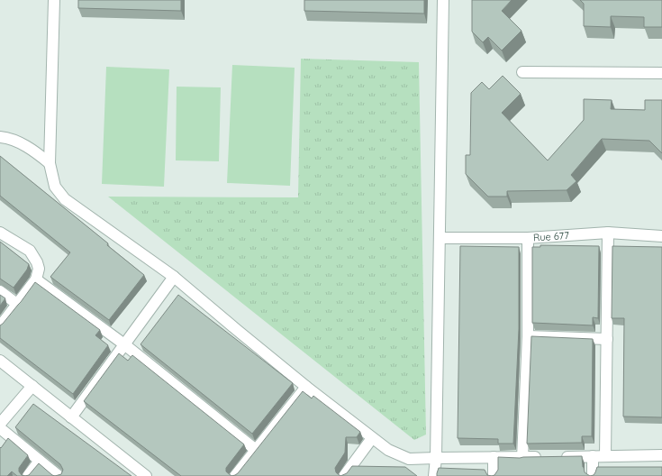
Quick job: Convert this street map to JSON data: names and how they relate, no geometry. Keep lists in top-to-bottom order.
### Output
{
  "streets": {
    "street": ["Rue 677"]
  }
}
